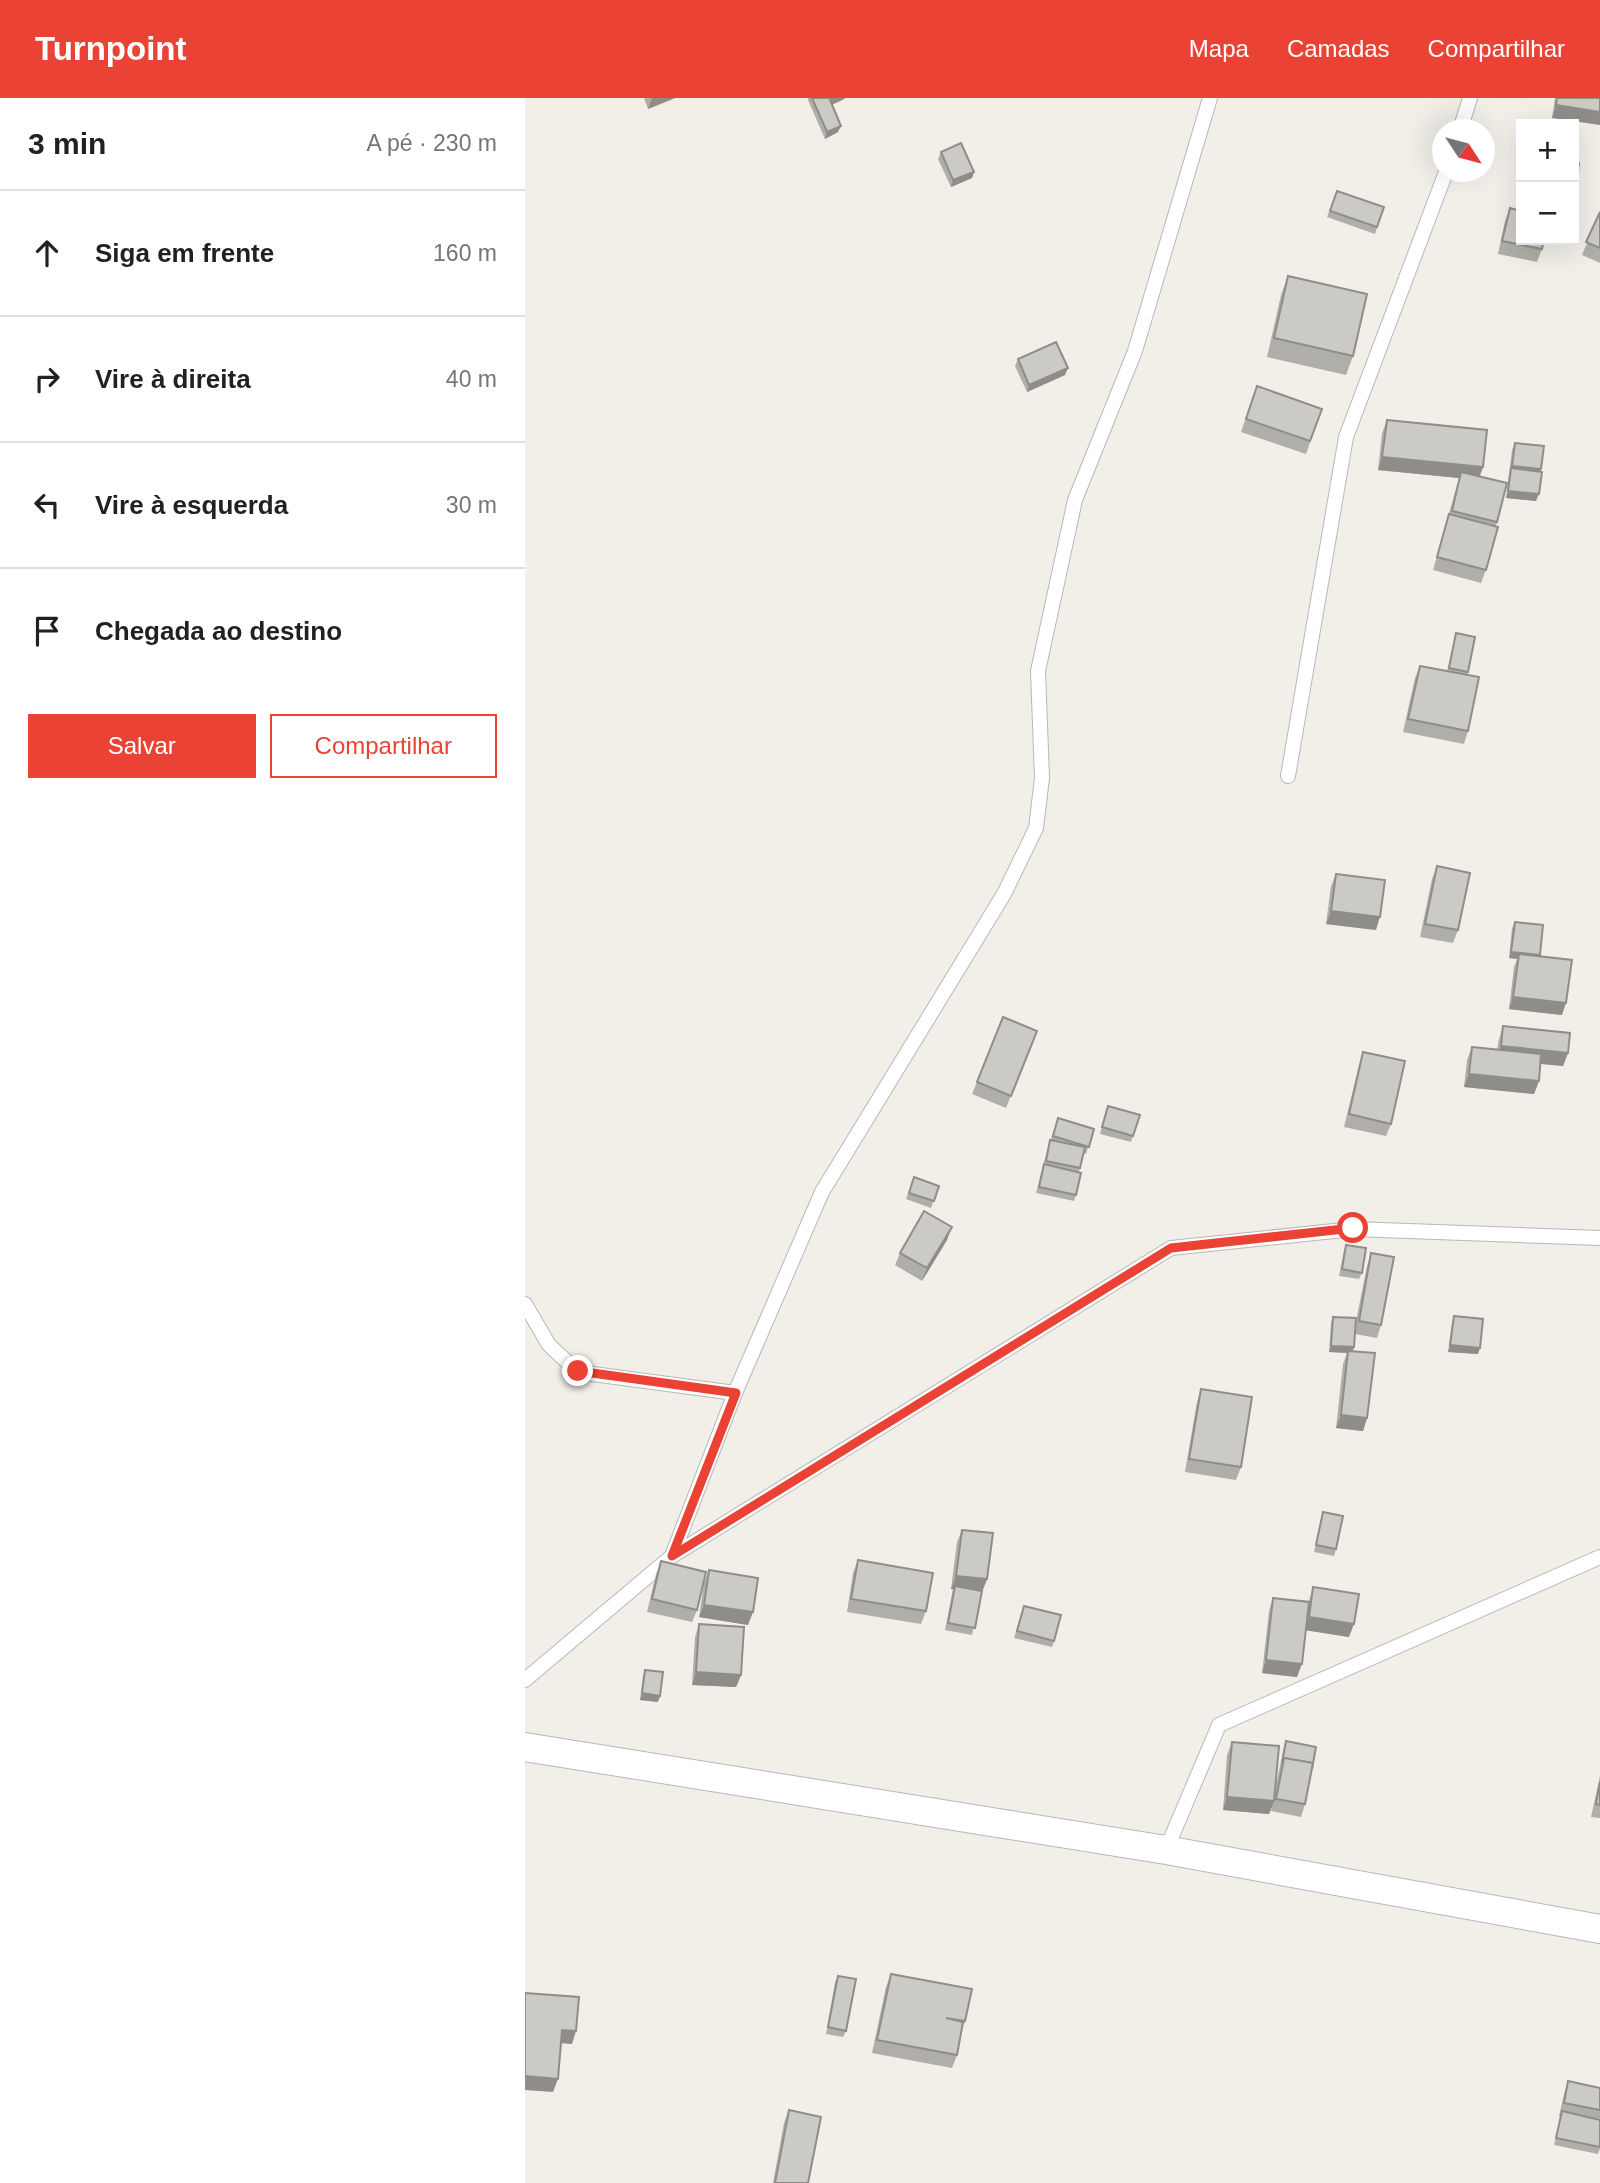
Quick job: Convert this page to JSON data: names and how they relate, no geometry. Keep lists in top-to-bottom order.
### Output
{
  "north": "bottom right",
  "page": {
    "header": "Turnpoint",
    "nav": ["Mapa", "Camadas", "Compartilhar"],
    "heading": ["3 min", "A pé · 230 m"],
    "map_buttons": ["+", "−"],
    "list": [
      ["Siga em frente", "160 m"],
      ["Vire à direita", "40 m"],
      ["Vire à esquerda", "30 m"],
      "Chegada ao destino"
    ],
    "buttons": ["Salvar", "Compartilhar"]
  }
}
